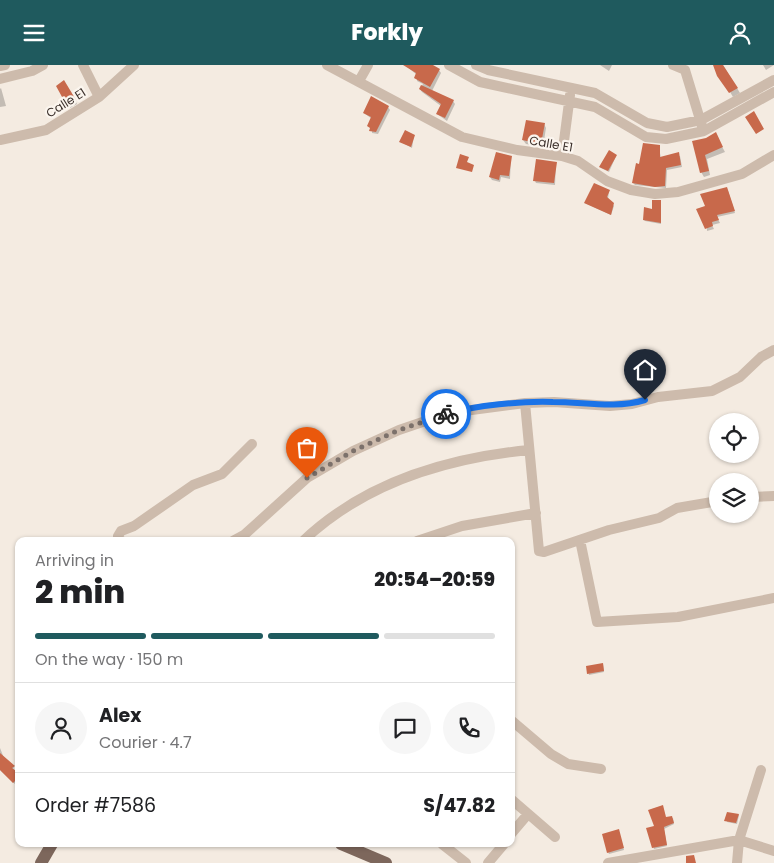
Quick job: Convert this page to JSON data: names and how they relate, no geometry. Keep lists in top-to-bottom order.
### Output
{
  "streets": {
    "street": ["Calle E1"]
  },
  "page": {
    "header": "Forkly",
    "heading": ["2 min", "Arriving in", "20:54–20:59"],
    "panel": [
      "Alex",
      "Courier · 4.7",
      "Order #7586",
      "S/47.82"
    ],
    "bar": "On the way · 150 m"
  }
}
